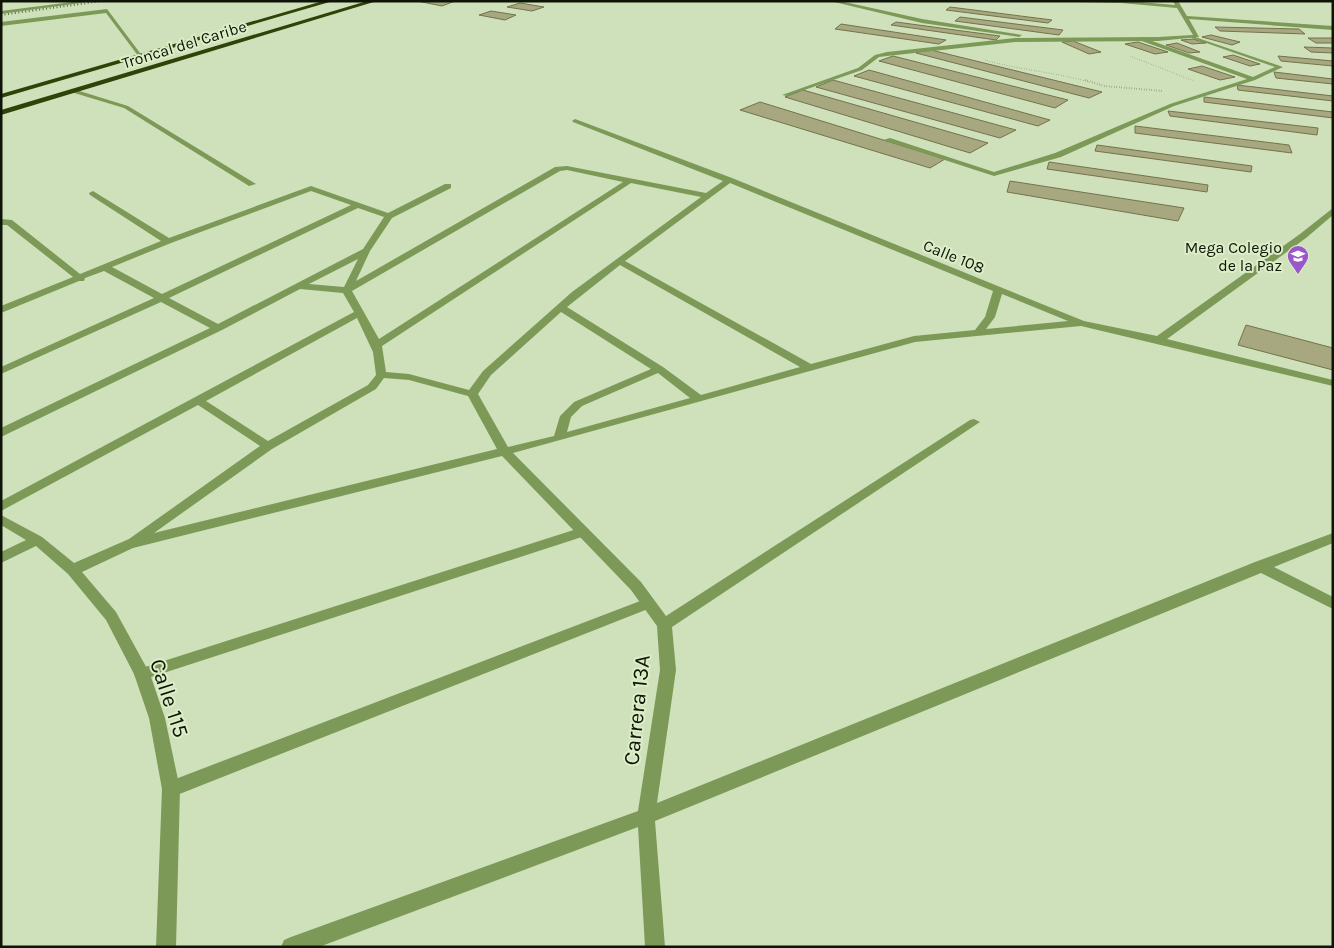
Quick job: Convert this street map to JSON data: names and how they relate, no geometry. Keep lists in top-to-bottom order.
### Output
{
  "streets": {
    "highway": ["Troncal del Caribe"],
    "street": ["Calle 108", "Calle 115", "Carrera 13A"]
  },
  "places": {
    "school or university": ["Mega Colegio de la Paz"]
  }
}
